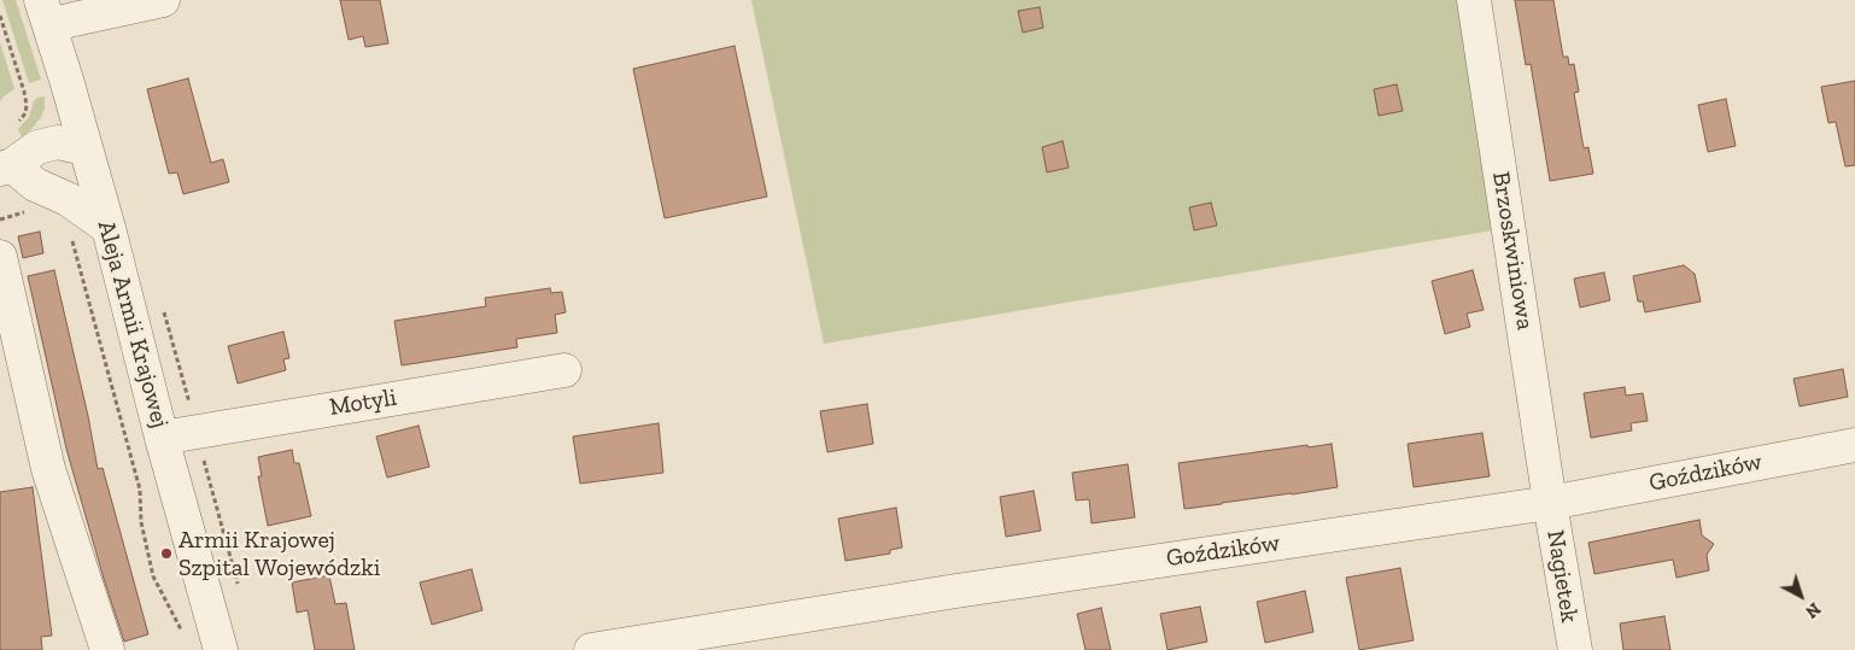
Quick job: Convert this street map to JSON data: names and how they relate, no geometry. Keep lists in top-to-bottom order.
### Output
{
  "streets": {
    "street": [
      "Brzoskwiniowa",
      "Aleja Armii Krajowej",
      "Motyli",
      "Goździków",
      "Nagietek"
    ]
  },
  "crossings": [
    ["Brzoskwiniowa", "Goździków"],
    ["Brzoskwiniowa", "Nagietek"],
    ["Aleja Armii Krajowej", "Motyli"],
    ["Goździków", "Nagietek"]
  ],
  "places": ["Armii Krajowej Szpital Wojewódzki"],
  "north": "bottom right"
}
